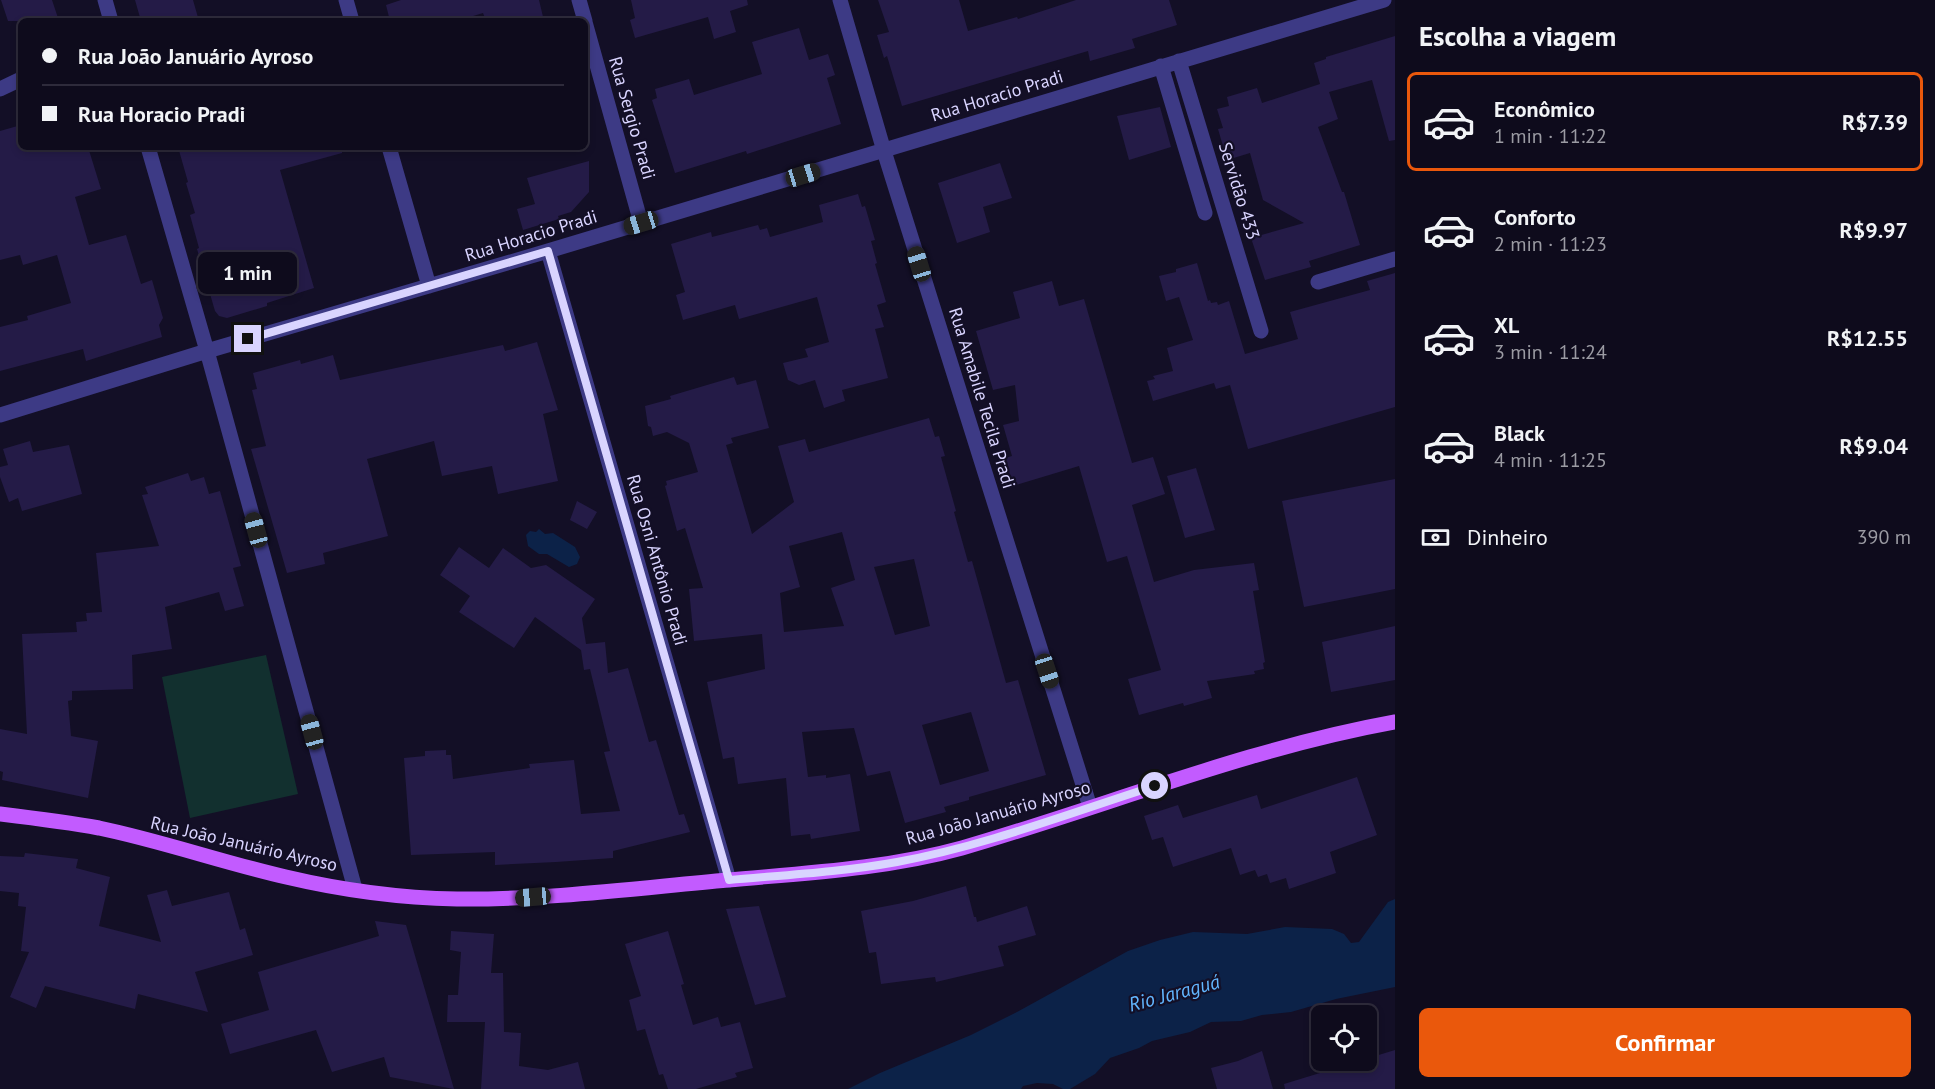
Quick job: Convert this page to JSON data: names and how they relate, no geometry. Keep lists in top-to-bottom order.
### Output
{
  "streets": {
    "main road": ["Rua João Januário Ayroso"],
    "street": [
      "Rua Horacio Pradi",
      "Rua Sergio Pradi",
      "Servidão 433",
      "Rua Amabile Tecila Pradi",
      "Rua Osni Antônio Pradi"
    ]
  },
  "crossings": [
    ["Rua Horacio Pradi", "Rua Sergio Pradi"],
    ["Rua Horacio Pradi", "Servidão 433"],
    ["Rua Horacio Pradi", "Rua Amabile Tecila Pradi"],
    ["Rua Horacio Pradi", "Rua Osni Antônio Pradi"],
    ["Rua Amabile Tecila Pradi", "Rua João Januário Ayroso"],
    ["Rua Osni Antônio Pradi", "Rua João Januário Ayroso"]
  ],
  "water": ["Rio Jaraguá"],
  "page": {
    "heading": "Escolha a viagem",
    "banner": ["Rua João Januário Ayroso", "Rua Horacio Pradi"],
    "list": [
      {
        "name": "Econômico",
        "note": "1 min · 11:22",
        "value": "R$7.39"
      },
      {
        "name": "Conforto",
        "note": "2 min · 11:23",
        "value": "R$9.97"
      },
      {
        "name": "XL",
        "note": "3 min · 11:24",
        "value": "R$12.55"
      },
      {
        "name": "Black",
        "note": "4 min · 11:25",
        "value": "R$9.04"
      }
    ],
    "bubble": "1 min",
    "pay": ["Dinheiro", "390 m"],
    "buttons": "Confirmar"
  }
}
